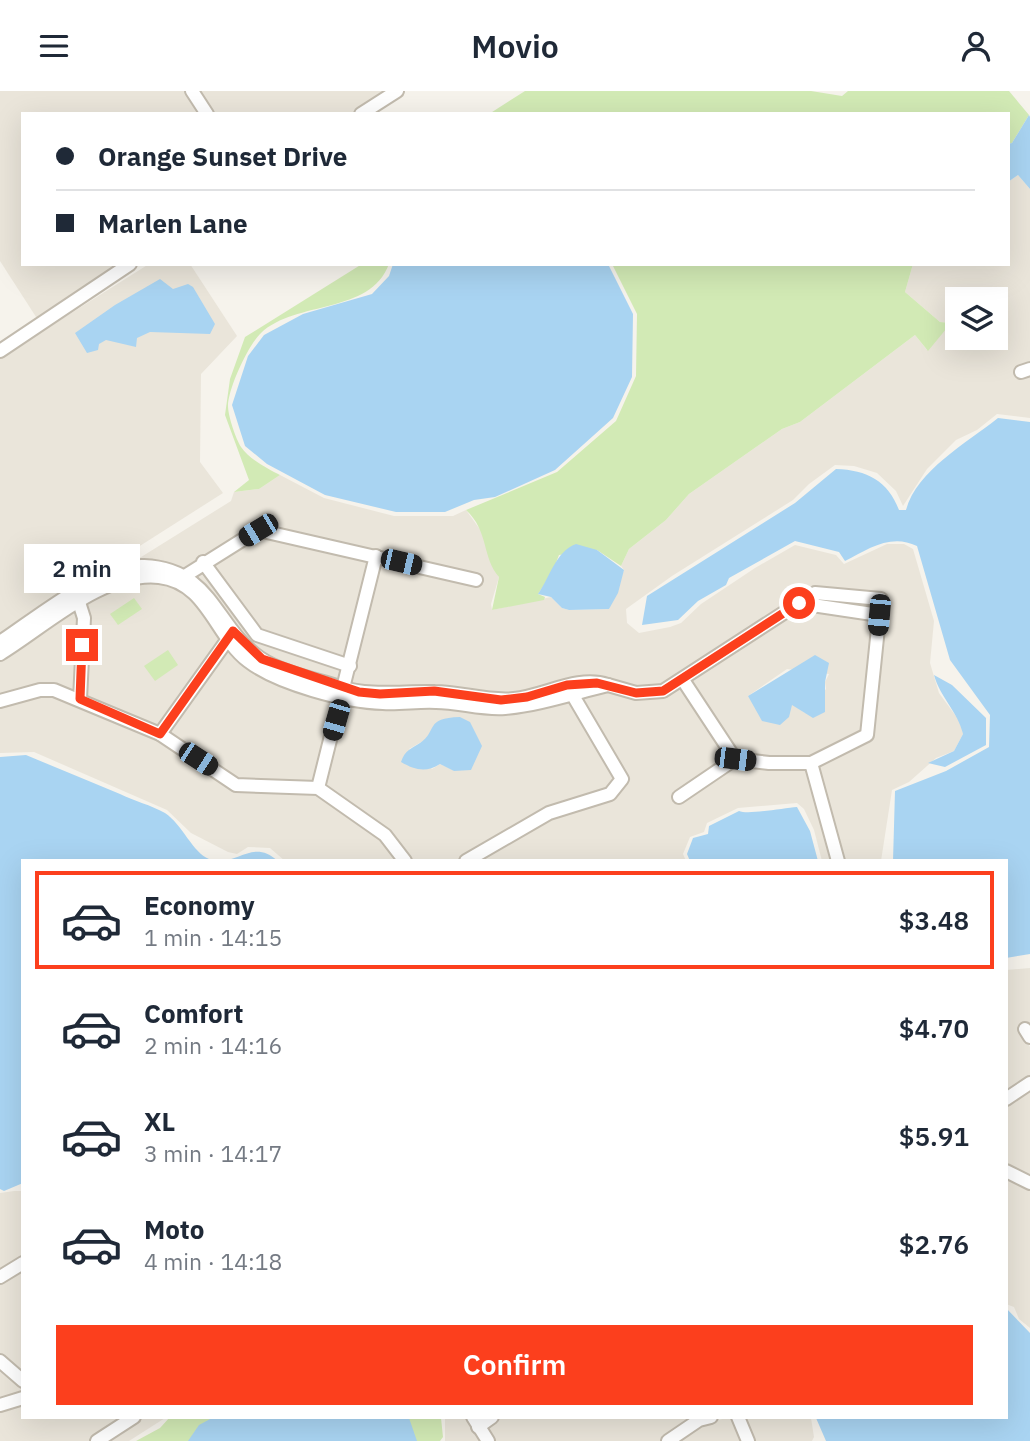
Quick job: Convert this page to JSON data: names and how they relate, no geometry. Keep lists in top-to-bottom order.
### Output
{
  "page": {
    "header": "Movio",
    "banner": ["Orange Sunset Drive", "Marlen Lane"],
    "bubble": "2 min",
    "list": [
      {
        "name": "Economy",
        "note": "1 min · 14:15",
        "value": "$3.48"
      },
      {
        "name": "Comfort",
        "note": "2 min · 14:16",
        "value": "$4.70"
      },
      {
        "name": "XL",
        "note": "3 min · 14:17",
        "value": "$5.91"
      },
      {
        "name": "Moto",
        "note": "4 min · 14:18",
        "value": "$2.76"
      }
    ],
    "buttons": "Confirm"
  }
}
